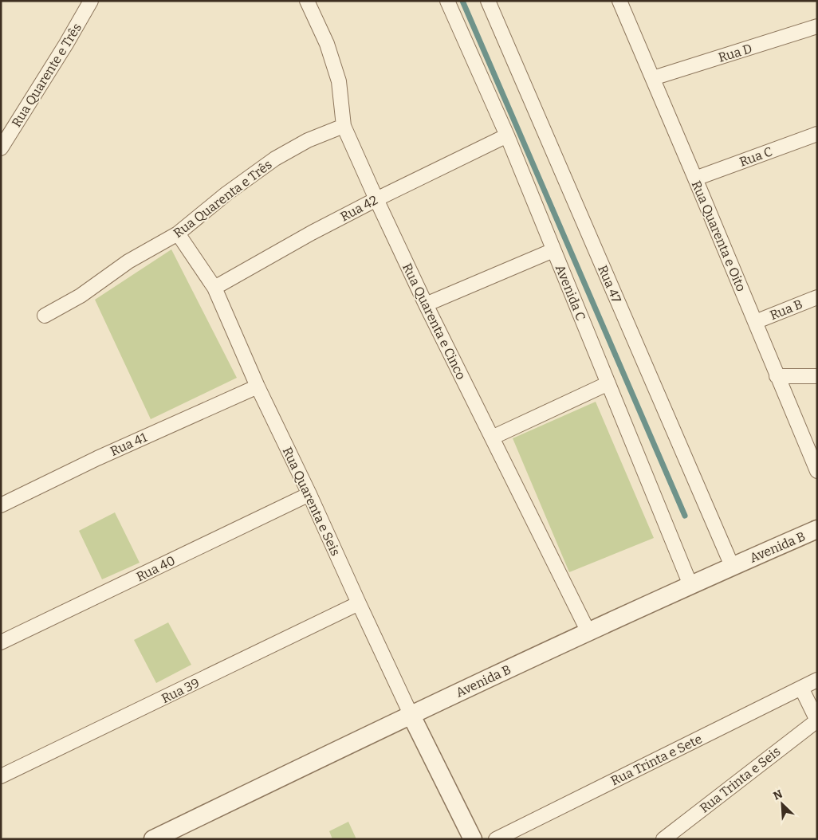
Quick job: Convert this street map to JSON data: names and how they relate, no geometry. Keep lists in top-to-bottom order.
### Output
{
  "streets": {
    "street": [
      "Rua D",
      "Rua Quarente e Três",
      "Rua C",
      "Rua Quarenta e Três",
      "Rua 42",
      "Rua Quarenta e Oito",
      "Rua 47",
      "Avenida C",
      "Rua B",
      "Rua Quarenta e Cinco",
      "Rua 41",
      "Rua Quarenta e Seis",
      "Avenida B",
      "Rua 40",
      "Rua 39",
      "Rua Trinta e Sete",
      "Rua Trinta e Seis"
    ]
  },
  "crossings": [
    ["Rua D", "Rua Quarenta e Oito"],
    ["Rua C", "Rua Quarenta e Oito"],
    ["Rua Quarenta e Três", "Rua Quarenta e Cinco"],
    ["Rua Quarenta e Três", "Rua Quarenta e Seis"],
    ["Rua 42", "Avenida C"],
    ["Rua 42", "Rua Quarenta e Cinco"],
    ["Rua 42", "Rua Quarenta e Seis"],
    ["Rua Quarenta e Oito", "Rua B"],
    ["Rua 47", "Avenida B"],
    ["Avenida C", "Avenida B"],
    ["Rua Quarenta e Cinco", "Avenida B"],
    ["Rua 41", "Rua Quarenta e Seis"],
    ["Rua Quarenta e Seis", "Avenida B"],
    ["Rua Quarenta e Seis", "Rua 40"],
    ["Rua Quarenta e Seis", "Rua 39"]
  ],
  "north": "top left"
}
